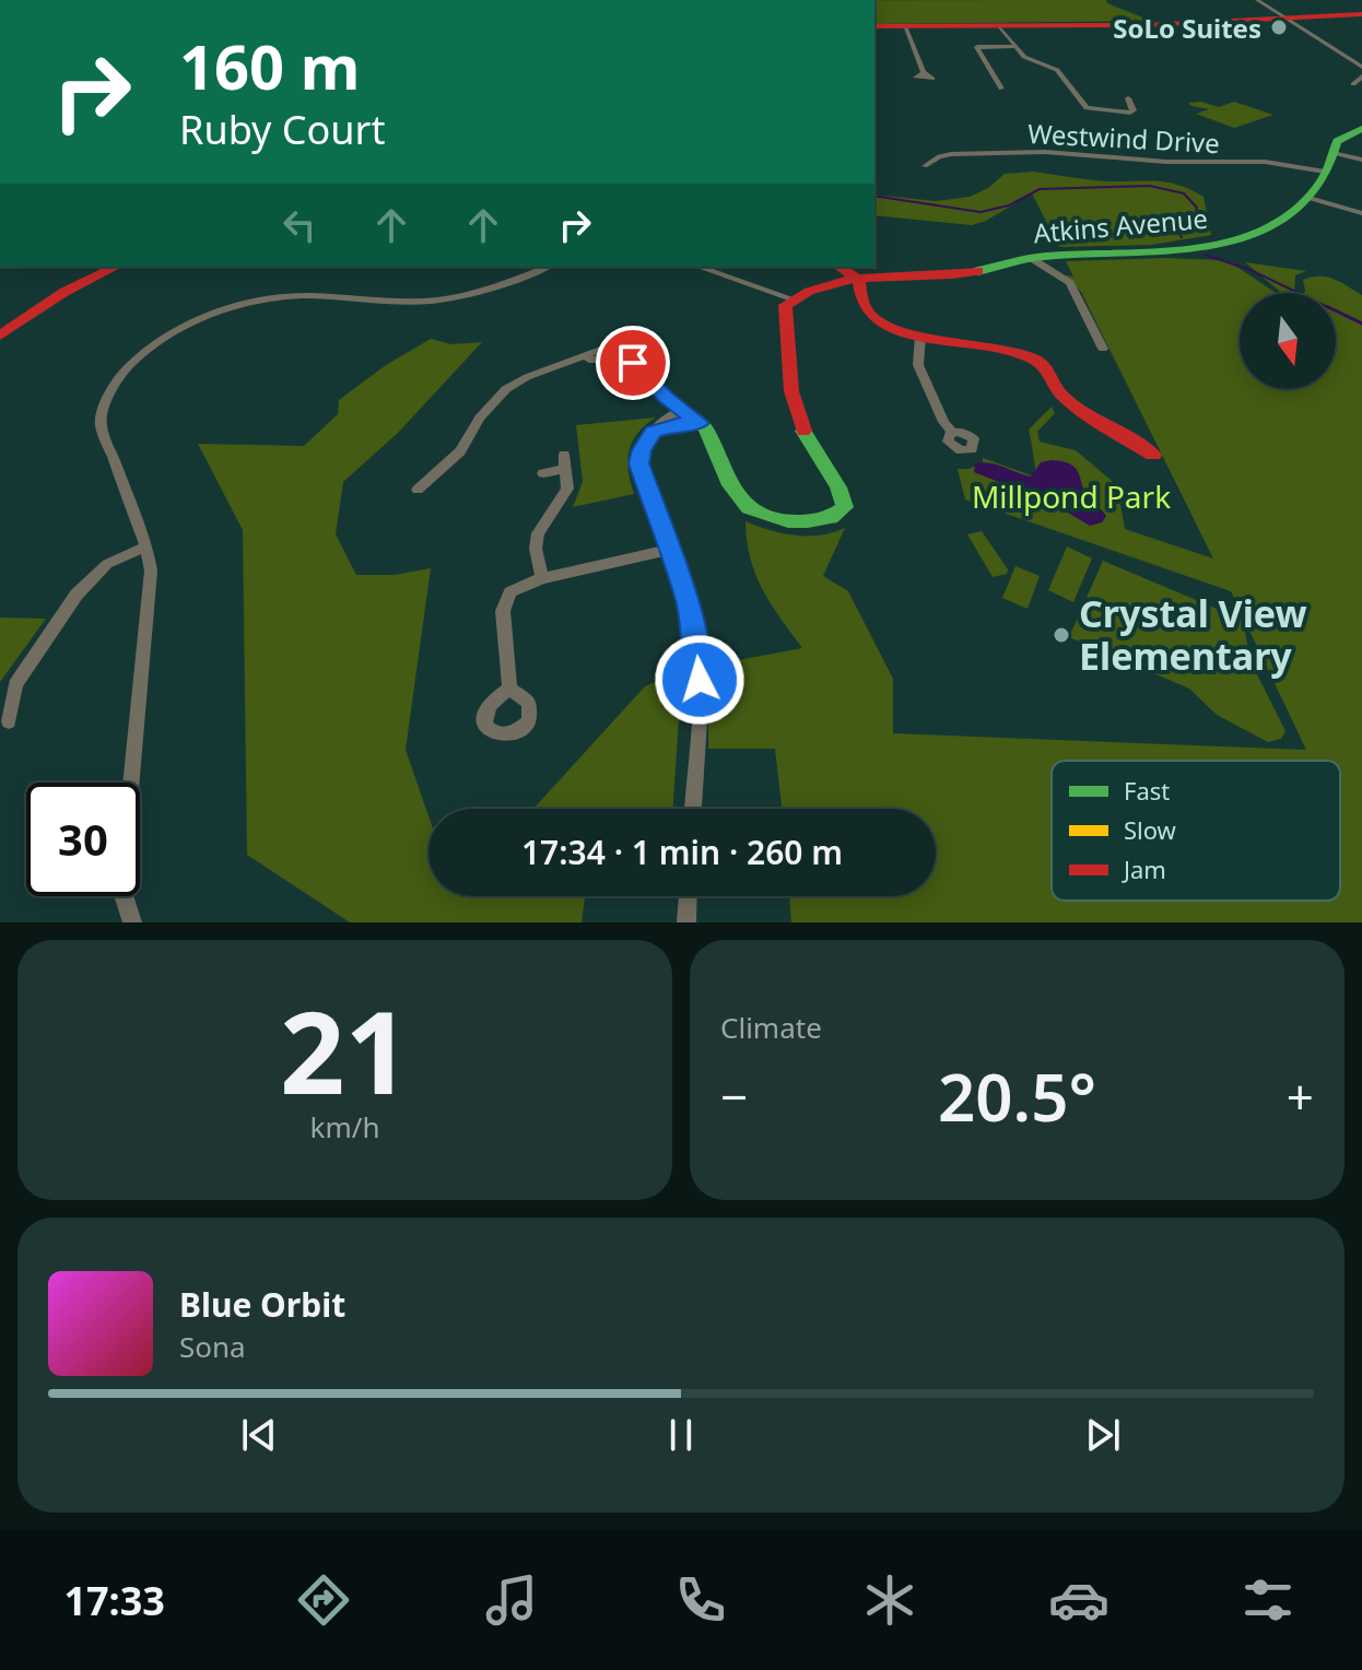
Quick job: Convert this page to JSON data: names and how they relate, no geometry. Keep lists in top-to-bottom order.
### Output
{
  "streets": {
    "street": ["Westwind Drive", "Atkins Avenue"]
  },
  "crossings": [
    ["Westwind Drive", "Atkins Avenue"]
  ],
  "parks": ["Millpond Park"],
  "places": ["SoLo Suites", "Crystal View Elementary"],
  "legend": ["Fast", "Slow", "Jam"],
  "north": "bottom",
  "page": {
    "turn": ["160 m", "Ruby Court"],
    "limit": "30",
    "trip": "17:34 · 1 min · 260 m",
    "tile": [
      ["21", "km/h"],
      "Climate"
    ],
    "heat": ["−", "20.5°", "+"],
    "song": ["Blue Orbit", "Sona"],
    "tabs": "17:33"
  }
}
